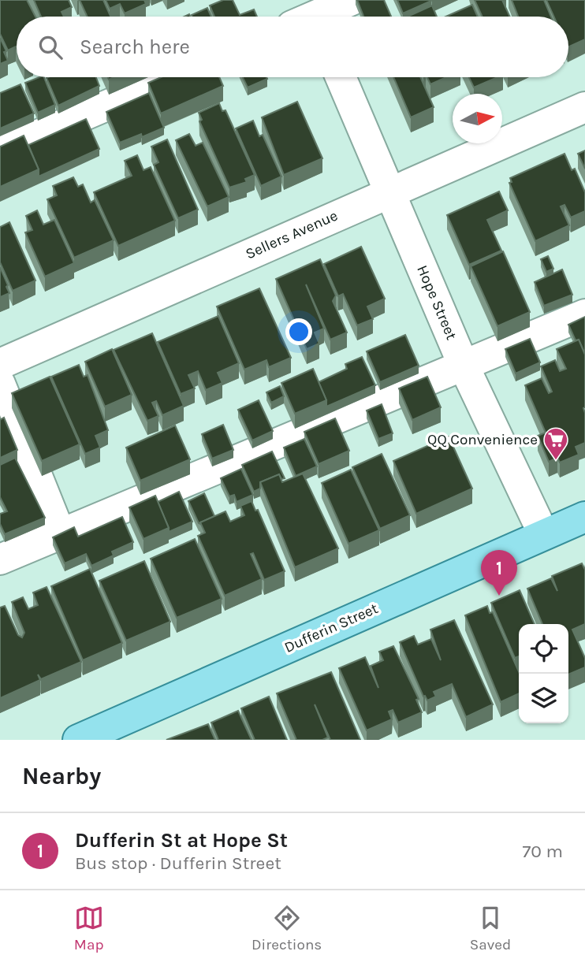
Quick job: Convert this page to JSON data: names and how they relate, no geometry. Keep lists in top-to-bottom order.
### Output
{
  "streets": {
    "main road": ["Dufferin Street"],
    "street": ["Sellers Avenue", "Hope Street"]
  },
  "crossings": [
    ["Sellers Avenue", "Hope Street"],
    ["Hope Street", "Dufferin Street"]
  ],
  "places": {
    "supermarket": ["QQ Convenience"]
  },
  "north": "right",
  "page": {
    "search": "Search here",
    "pins": "1",
    "heading": "Nearby",
    "list": [
      {
        "mark": "1",
        "name": "Dufferin St at Hope St",
        "note": "Bus stop · Dufferin Street",
        "value": "70 m"
      }
    ],
    "nav": ["Map", "Directions", "Saved"]
  }
}
